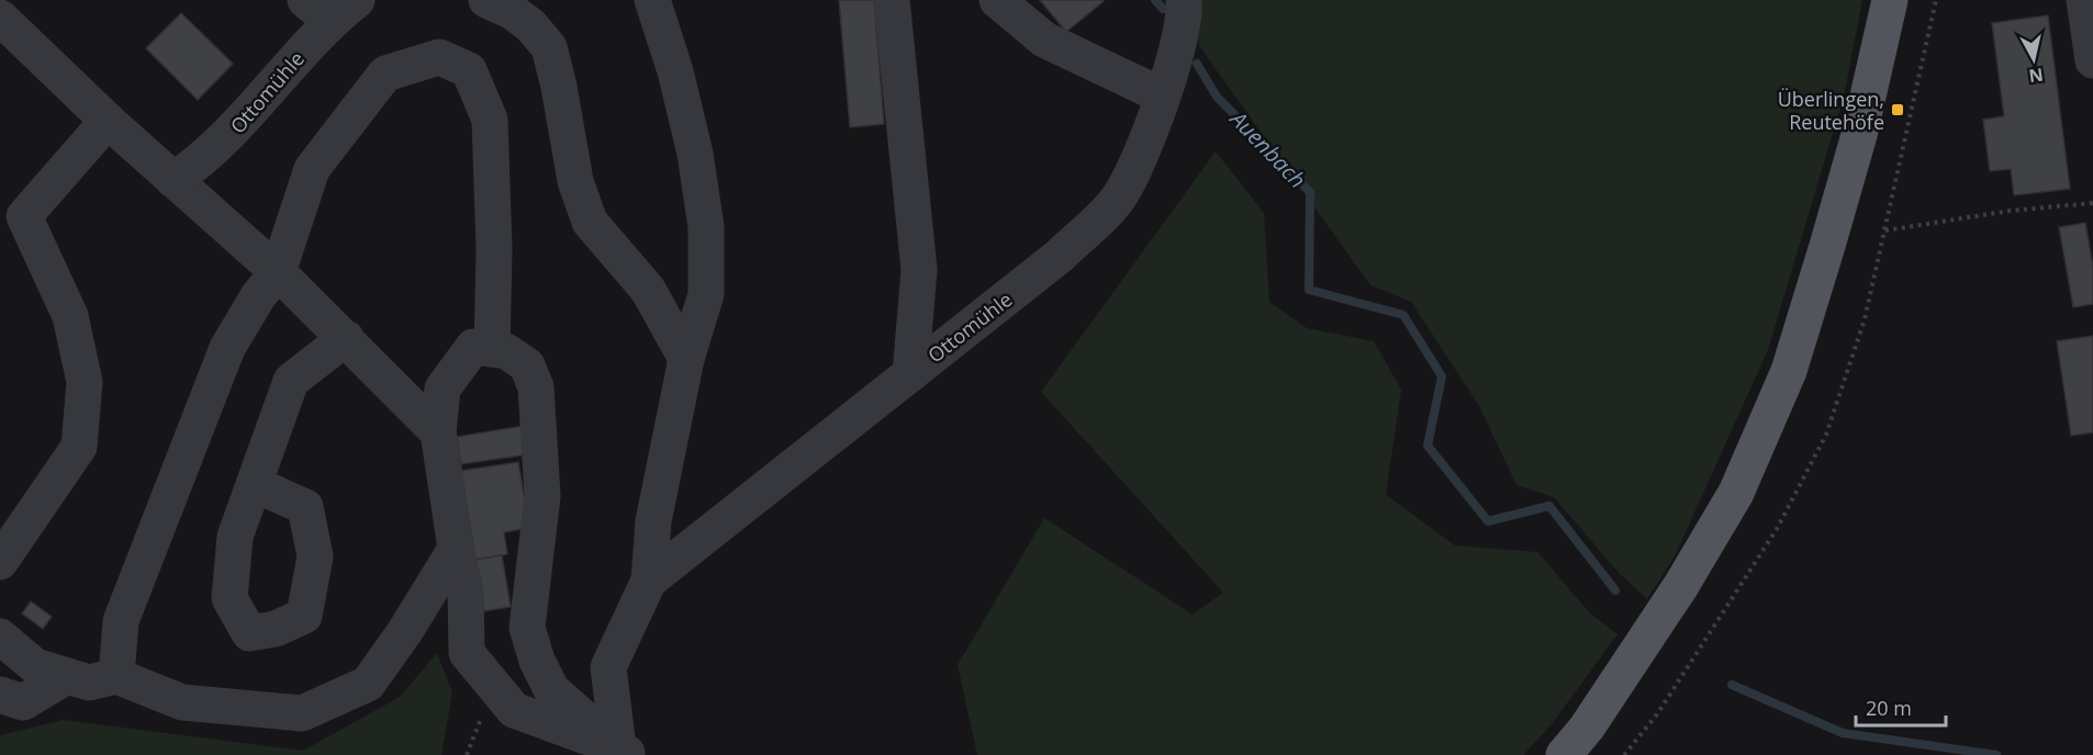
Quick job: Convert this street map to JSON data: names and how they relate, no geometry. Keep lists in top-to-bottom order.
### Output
{
  "streets": {
    "street": ["Ottomühle"]
  },
  "water": ["Auenbach"],
  "places": {
    "transit": ["Überlingen, Reutehöfe"]
  },
  "scale_bar": "20 m",
  "north": "bottom"
}
